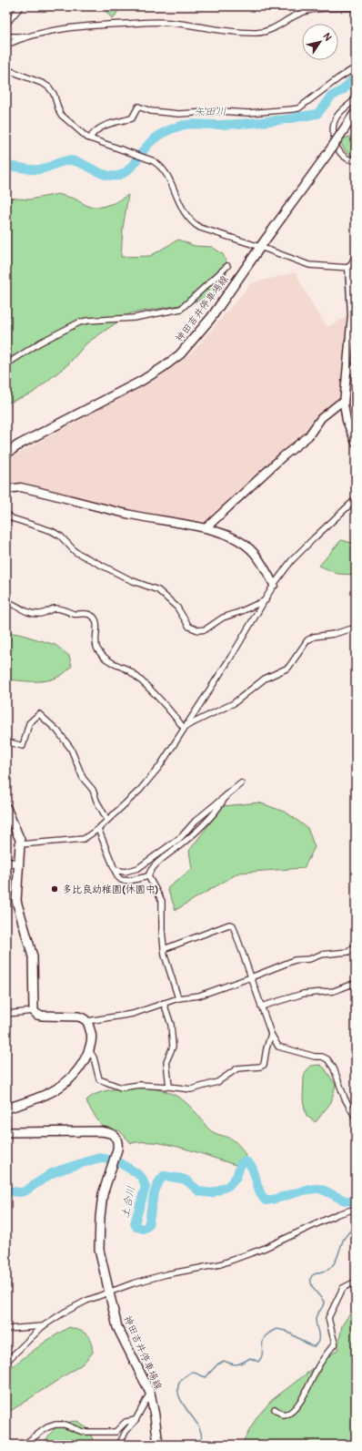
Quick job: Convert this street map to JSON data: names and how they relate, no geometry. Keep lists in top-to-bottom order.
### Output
{
  "streets": {
    "main road": ["神田吉井停車場線"]
  },
  "water": ["矢田川", "土合川"],
  "places": ["多比良幼稚園(休園中)"],
  "north": "top right"
}
